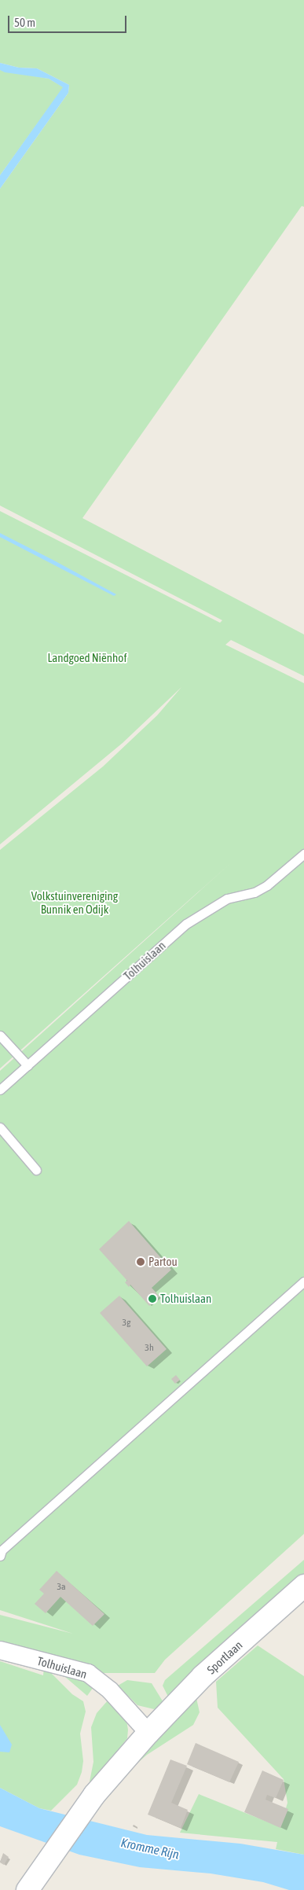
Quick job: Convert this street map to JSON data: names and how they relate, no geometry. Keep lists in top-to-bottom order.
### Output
{
  "streets": {
    "street": ["Tolhuislaan", "Sportlaan"]
  },
  "crossings": [
    ["Tolhuislaan", "Sportlaan"]
  ],
  "water": ["Kromme Rijn"],
  "parks": ["Landgoed Niënhof", "Volkstuinvereniging Bunnik en Odijk"],
  "places": ["Partou", "Tolhuislaan"],
  "house_numbers": ["3g", "3h", "3a"],
  "scale_bar": "50 m"
}
